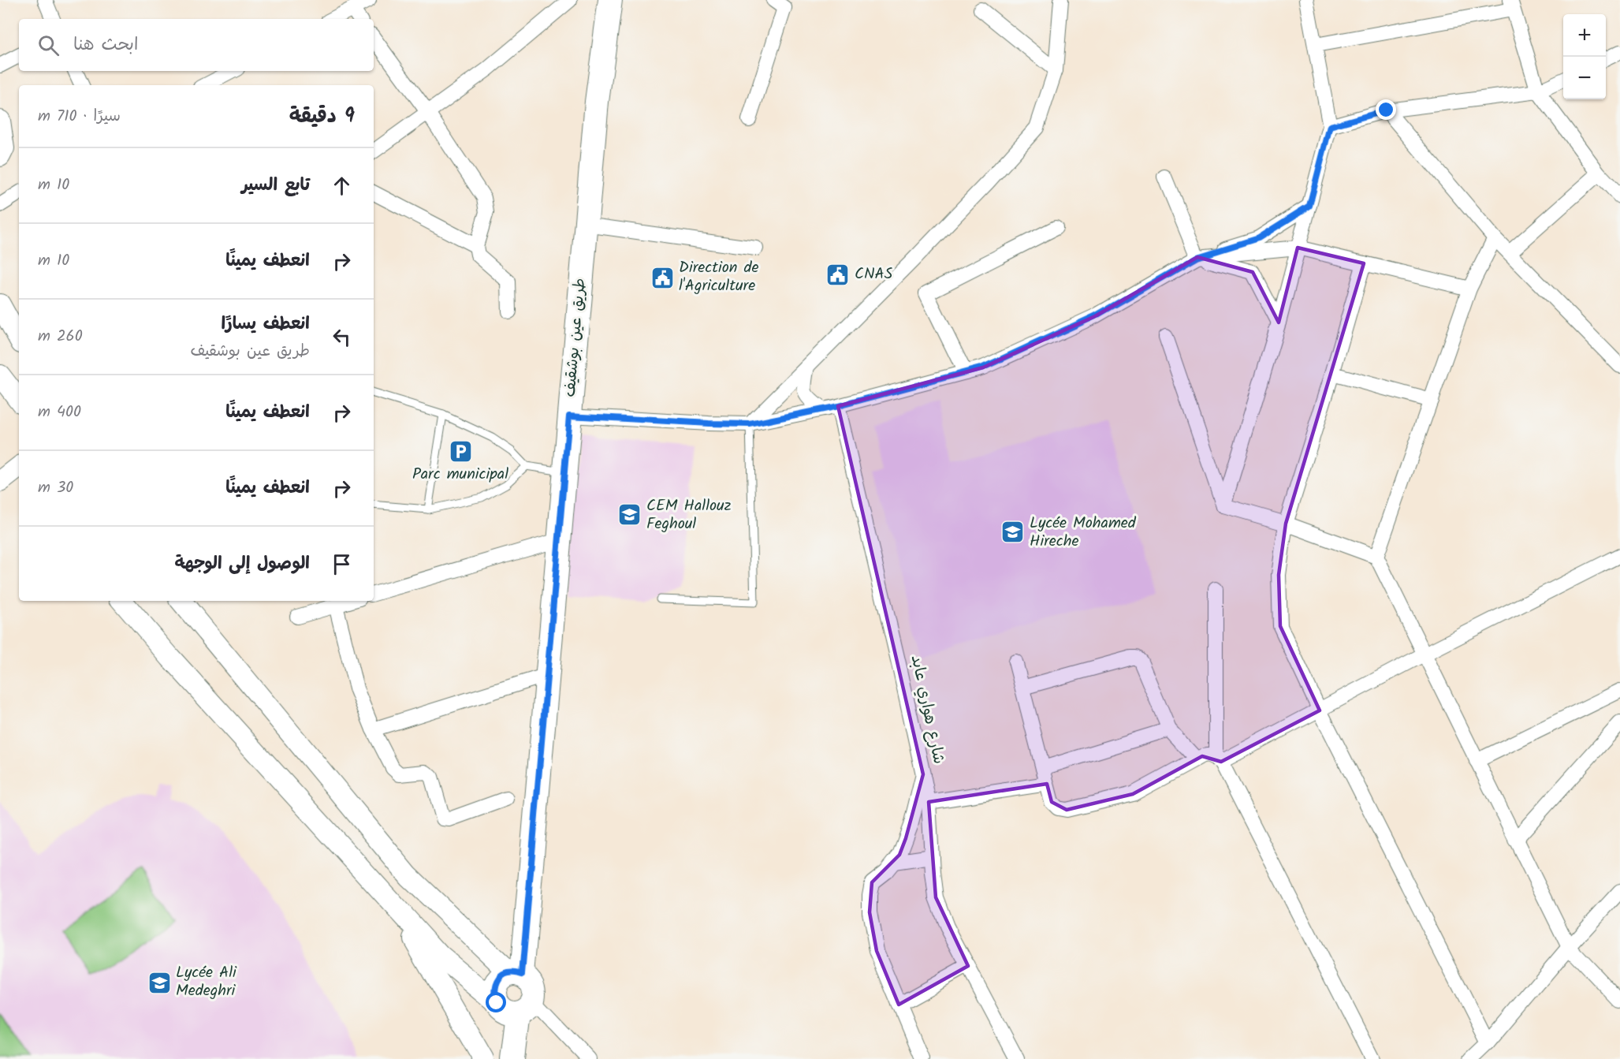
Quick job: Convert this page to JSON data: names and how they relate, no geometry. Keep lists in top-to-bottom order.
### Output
{
  "streets": {
    "main road": ["طريق عين بوشقيف"],
    "street": ["شارع هواري عابد"]
  },
  "places": {
    "public building": ["CNAS", "Direction de l'Agriculture"],
    "parking": ["Parc municipal"],
    "school or university": ["CEM Hallouz Feghoul", "Lycée Mohamed Hireche", "Lycée Ali Medeghri"]
  },
  "page": {
    "map_buttons": ["+", "−"],
    "search": "ابحث هنا",
    "heading": ["9 دقيقة", "سيرًا · 710 m"],
    "list": [
      ["تابع السير", "10 m"],
      ["انعطف يمينًا", "10 m"],
      ["انعطف يسارًا", "طريق عين بوشقيف", "260 m"],
      ["انعطف يمينًا", "400 m"],
      ["انعطف يمينًا", "30 m"],
      "الوصول إلى الوجهة"
    ]
  }
}
